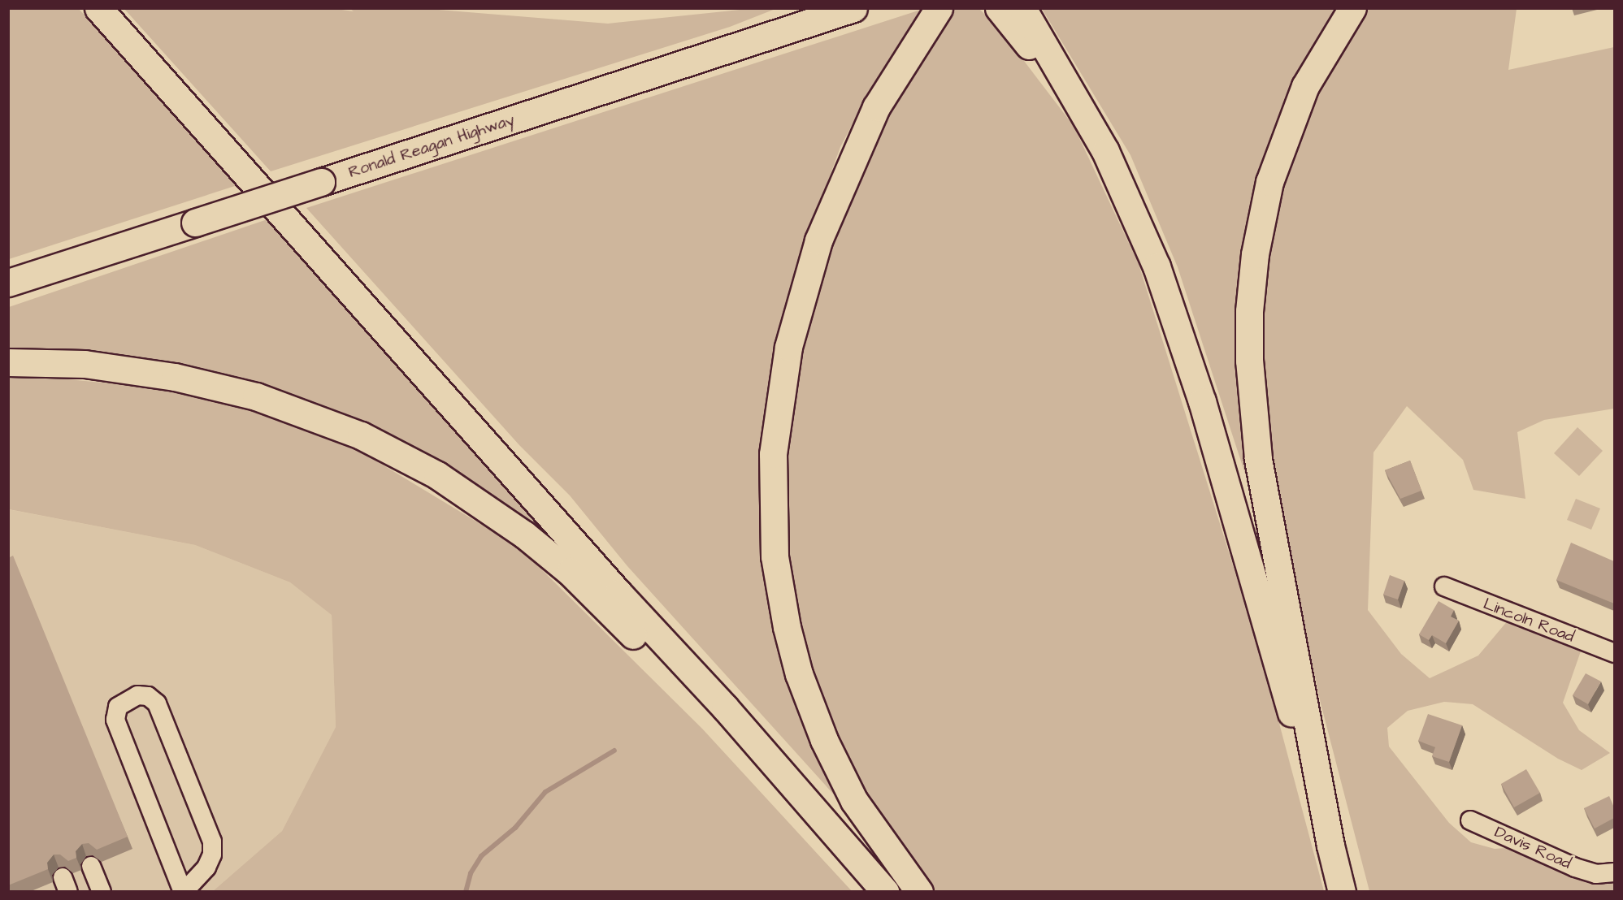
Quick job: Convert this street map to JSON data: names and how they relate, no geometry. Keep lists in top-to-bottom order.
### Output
{
  "streets": {
    "highway": ["Ronald Reagan Highway"],
    "street": ["Lincoln Road", "Davis Road"]
  }
}
